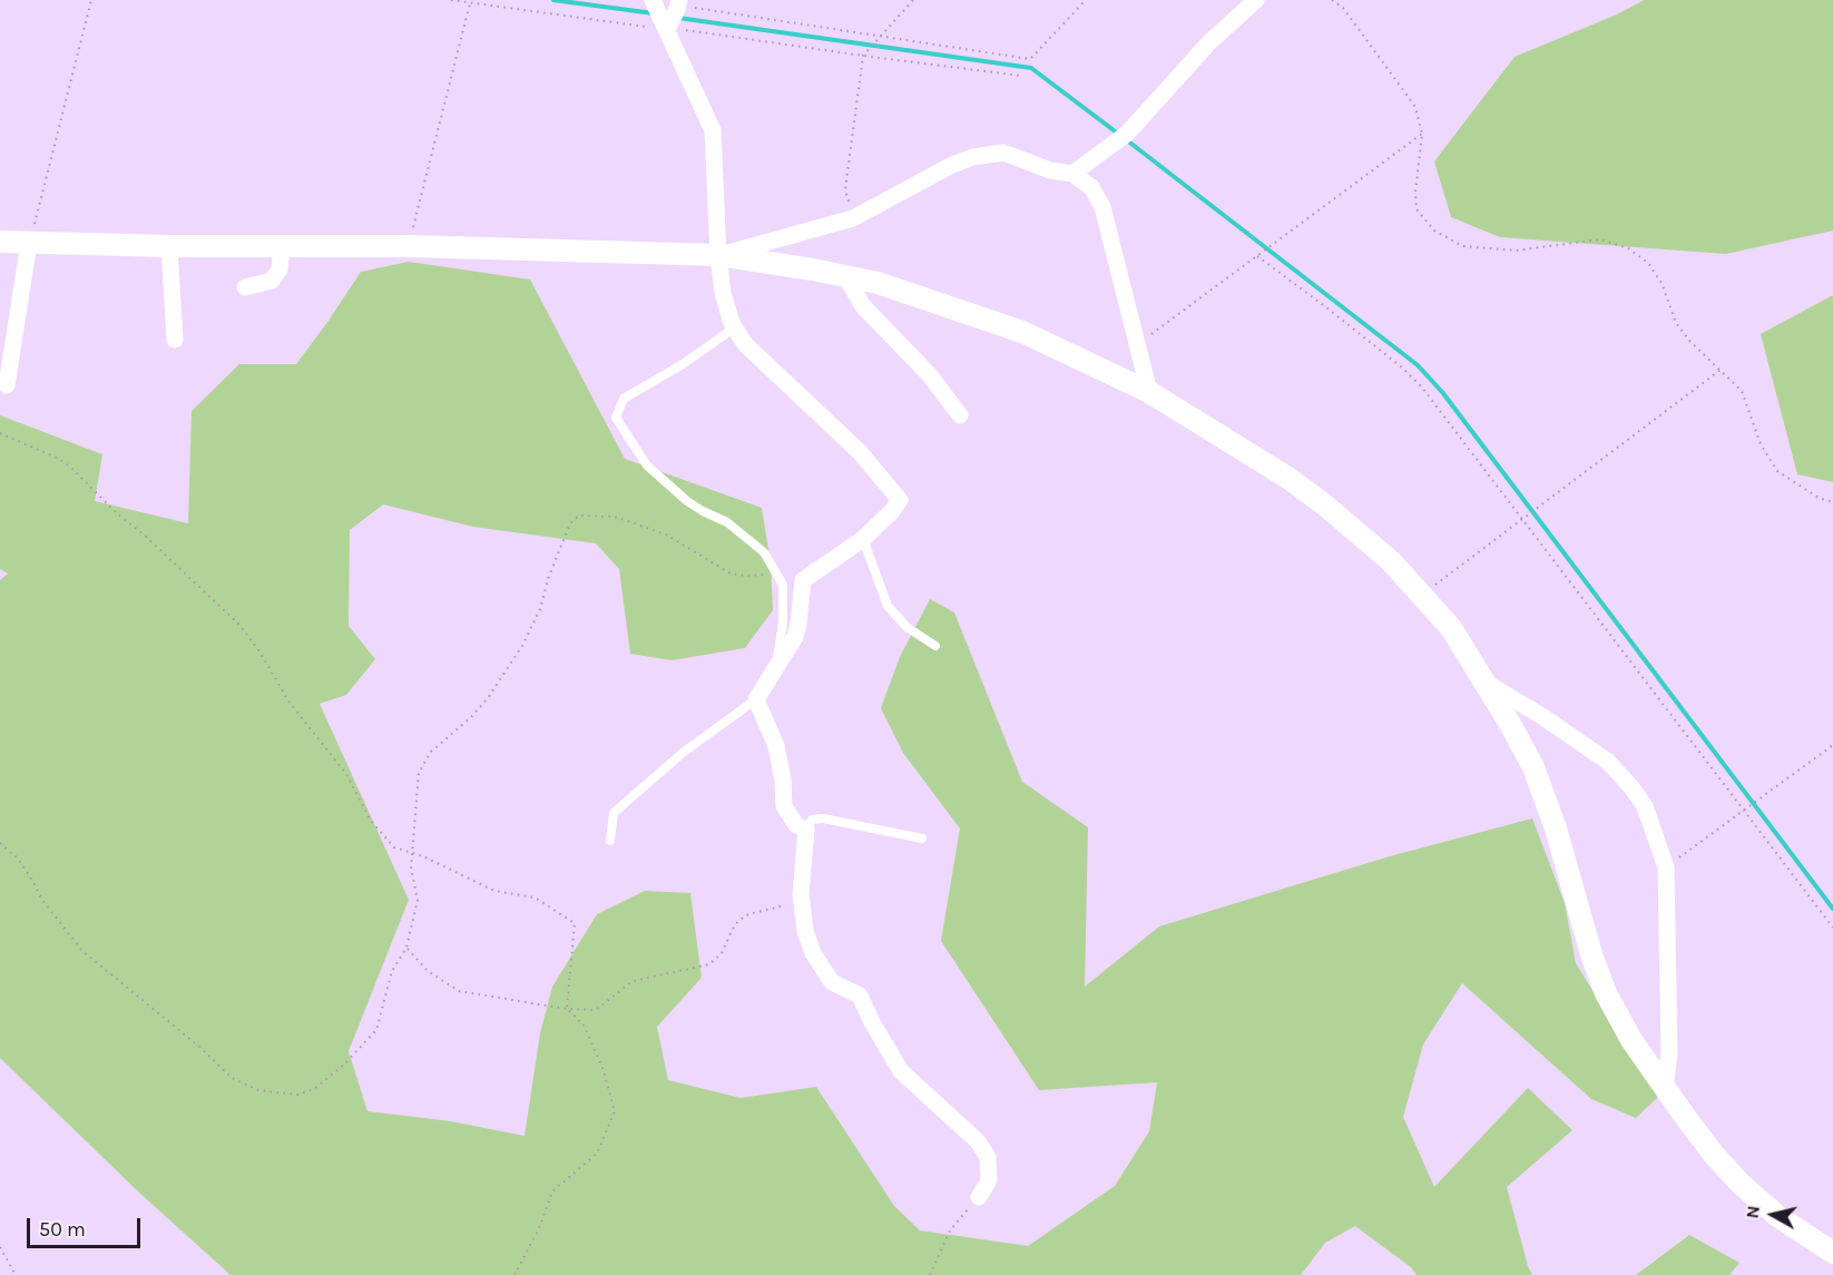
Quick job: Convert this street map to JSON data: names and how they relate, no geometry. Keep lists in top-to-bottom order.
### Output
{
  "scale_bar": "50 m",
  "north": "left"
}
